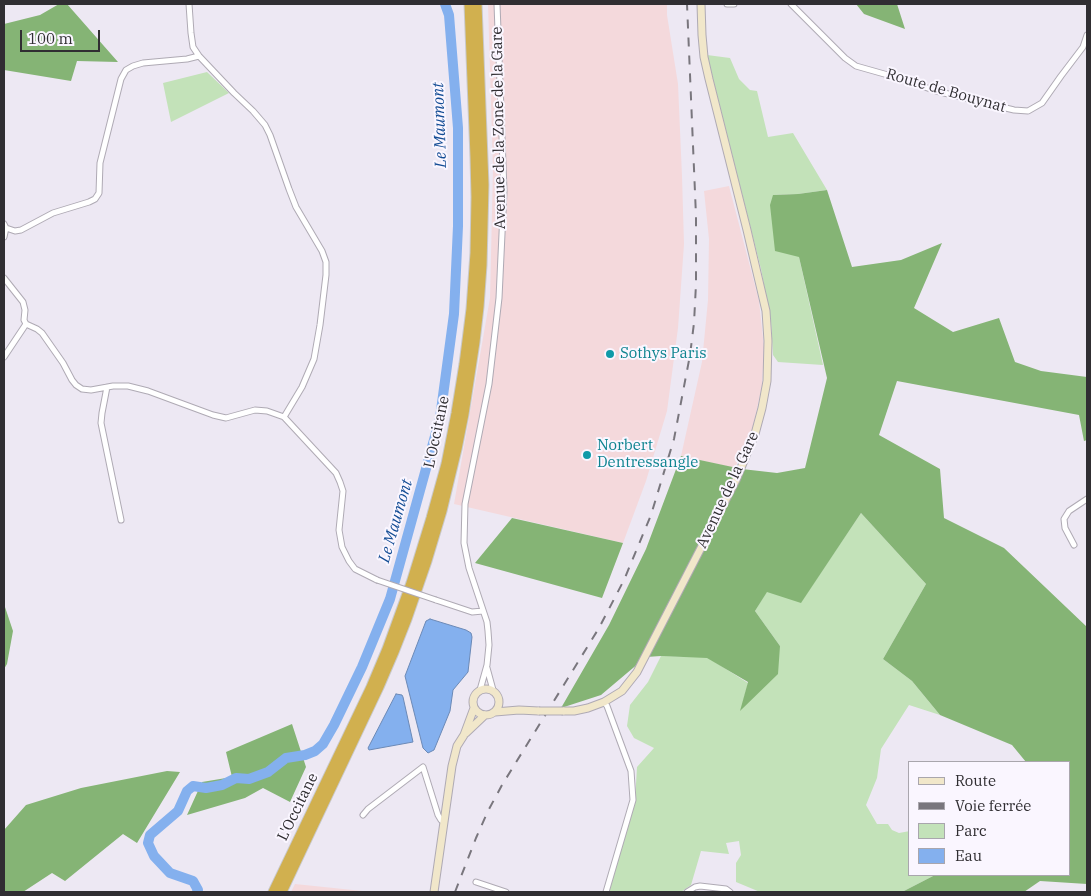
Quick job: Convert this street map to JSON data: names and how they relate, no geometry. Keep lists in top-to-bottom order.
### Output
{
  "streets": {
    "highway": ["L'Occitane"],
    "street": ["Route de Bouynat", "Avenue de la Zone de la Gare", "Avenue de la Gare"]
  },
  "water": ["Le Maumont"],
  "places": ["Sothys Paris", "Norbert Dentressangle"],
  "legend": [
    "Route",
    "Voie ferrée",
    "Parc",
    "Eau"
  ],
  "scale_bar": "100 m"
}
